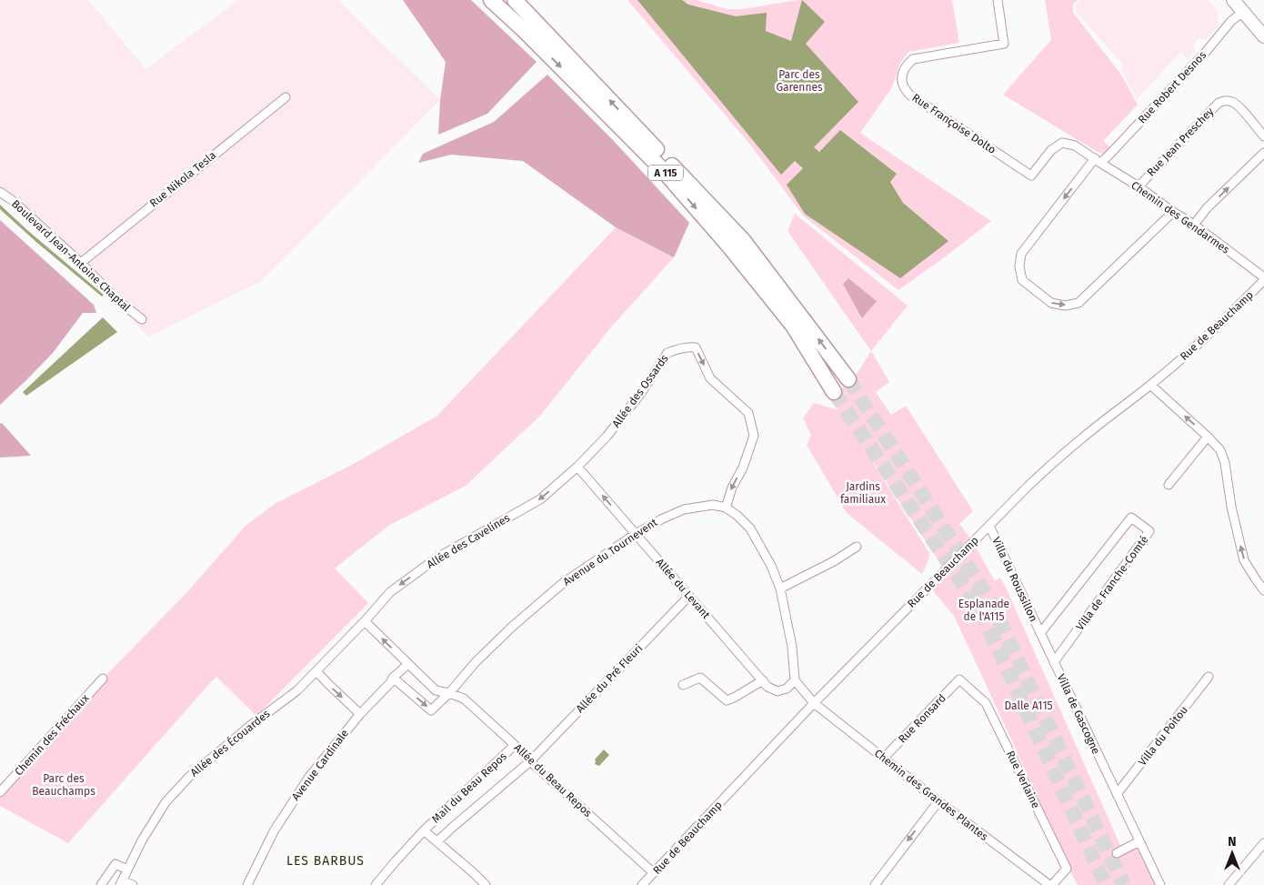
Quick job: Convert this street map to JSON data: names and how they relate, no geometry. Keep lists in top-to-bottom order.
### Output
{
  "streets": {
    "highway": ["A 115"],
    "street": [
      "Rue Robert Desnos",
      "Rue Françoise Dolto",
      "Rue Jean Preschey",
      "Rue Nikola Tesla",
      "Chemin des Gendarmes",
      "Boulevard Jean-Antoine Chaptal",
      "Rue de Beauchamp",
      "Allée des Ossards",
      "Allée des Cavelines",
      "Avenue du Tournevent",
      "Villa du Roussillon",
      "Villa de Franche-Comté",
      "Allée du Levant",
      "Allée du Pré Fleuri",
      "Villa de Gascogne",
      "Rue Ronsard",
      "Chemin des Fréchaux",
      "Villa du Poitou",
      "Allée des Écouardes",
      "Avenue Cardinale",
      "Rue Verlaine",
      "Allée du Beau Repos",
      "Mail du Beau Repos",
      "Chemin des Grandes Plantes"
    ]
  },
  "crossings": [
    ["Rue Robert Desnos", "Rue Françoise Dolto"],
    ["Rue Robert Desnos", "Chemin des Gendarmes"],
    ["Rue Françoise Dolto", "Chemin des Gendarmes"],
    ["Rue Jean Preschey", "Chemin des Gendarmes"],
    ["Rue Nikola Tesla", "Boulevard Jean-Antoine Chaptal"],
    ["Chemin des Gendarmes", "Rue de Beauchamp"],
    ["Rue de Beauchamp", "Villa du Roussillon"],
    ["Rue de Beauchamp", "Allée du Beau Repos"],
    ["Rue de Beauchamp", "Chemin des Grandes Plantes"],
    ["Allée des Ossards", "Allée des Cavelines"],
    ["Allée des Ossards", "Avenue du Tournevent"],
    ["Allée des Ossards", "Allée du Levant"],
    ["Allée des Cavelines", "Allée du Levant"],
    ["Allée des Cavelines", "Allée des Écouardes"],
    ["Allée des Cavelines", "Allée du Beau Repos"],
    ["Avenue du Tournevent", "Allée du Levant"],
    ["Avenue du Tournevent", "Avenue Cardinale"],
    ["Avenue du Tournevent", "Allée du Beau Repos"],
    ["Villa du Roussillon", "Villa de Franche-Comté"],
    ["Villa du Roussillon", "Villa de Gascogne"],
    ["Villa de Franche-Comté", "Villa de Gascogne"],
    ["Allée du Levant", "Allée du Pré Fleuri"],
    ["Allée du Pré Fleuri", "Allée du Beau Repos"],
    ["Allée du Pré Fleuri", "Mail du Beau Repos"],
    ["Villa de Gascogne", "Villa du Poitou"],
    ["Rue Ronsard", "Rue Verlaine"],
    ["Rue Ronsard", "Chemin des Grandes Plantes"],
    ["Allée des Écouardes", "Allée du Beau Repos"],
    ["Avenue Cardinale", "Allée du Beau Repos"],
    ["Rue Verlaine", "Chemin des Grandes Plantes"],
    ["Allée du Beau Repos", "Mail du Beau Repos"]
  ],
  "one_way": ["Allée des Cavelines"],
  "districts": ["LES BARBUS"],
  "parks": [
    "Parc des Garennes",
    "Jardins familiaux",
    "Esplanade de l'A115",
    "Dalle A115",
    "Parc des Beauchamps"
  ],
  "north": "top"
}
